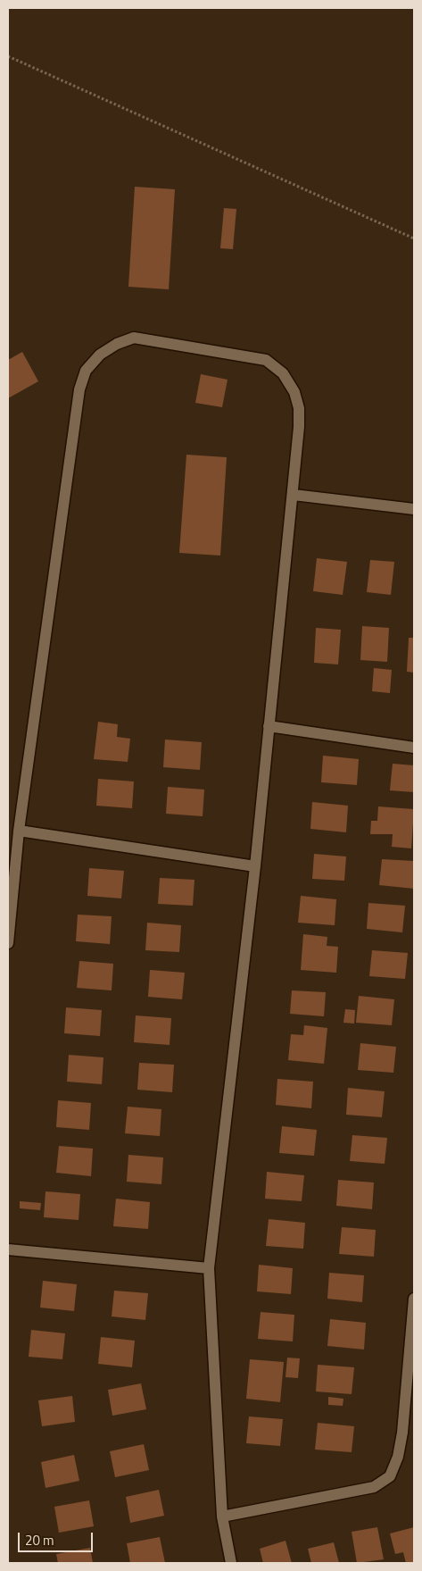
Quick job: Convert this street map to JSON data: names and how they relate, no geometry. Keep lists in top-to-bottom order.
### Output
{
  "scale_bar": "20 m"
}
